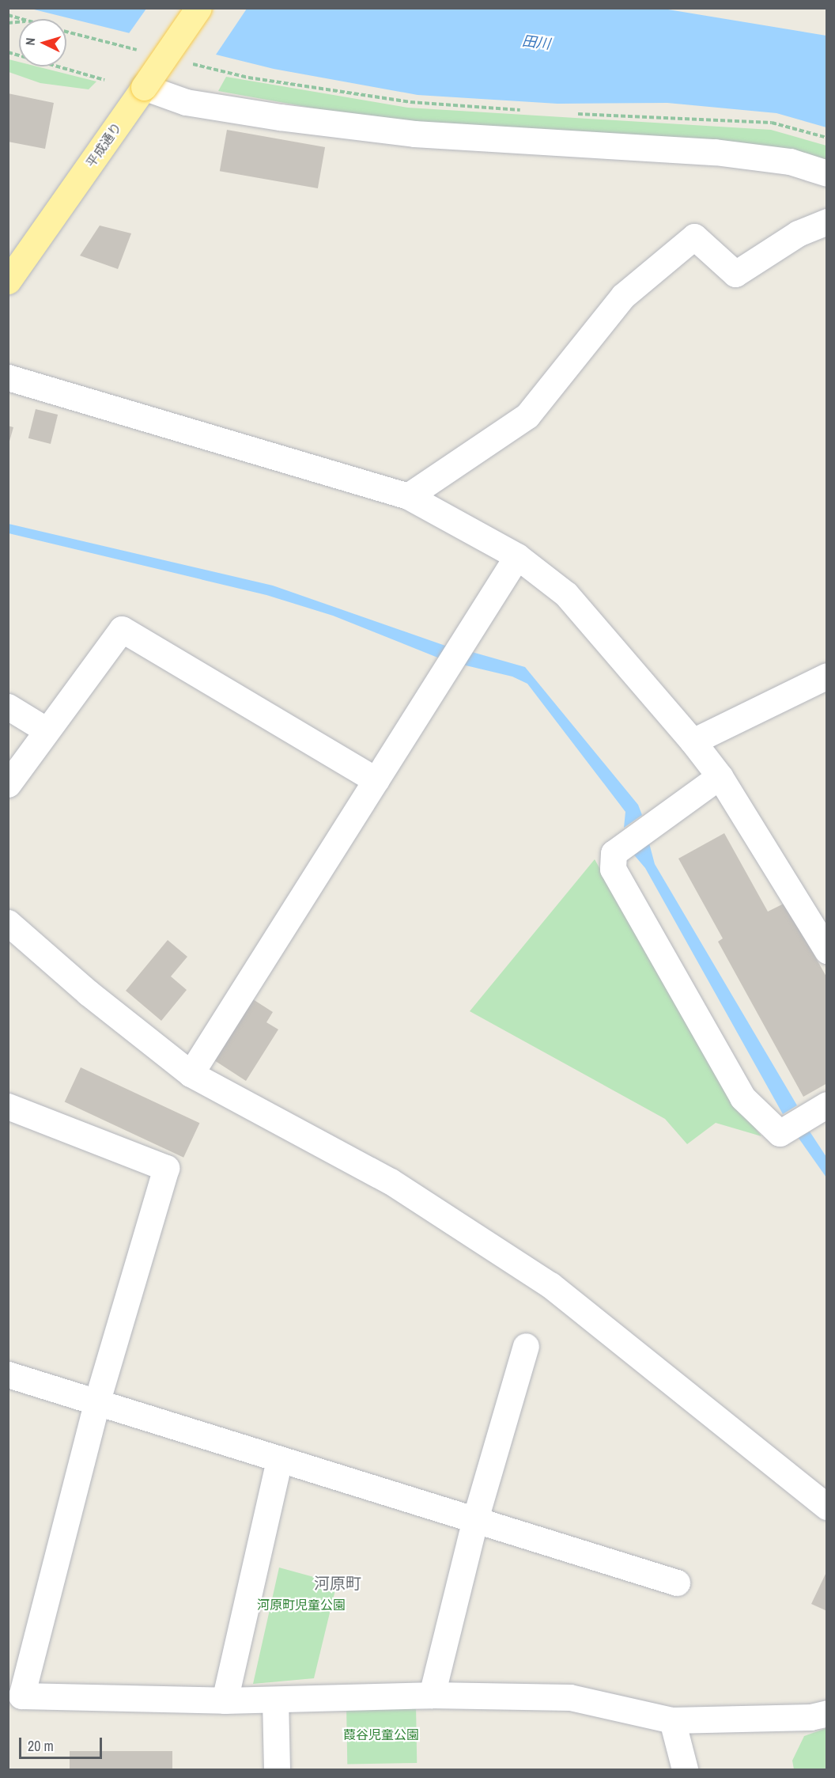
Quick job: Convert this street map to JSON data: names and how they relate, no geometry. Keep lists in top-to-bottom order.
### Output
{
  "streets": {
    "main road": ["平成通り"]
  },
  "districts": ["河原町"],
  "water": ["田川"],
  "parks": ["河原町児童公園", "葭谷児童公園"],
  "scale_bar": "20 m",
  "north": "left"
}
